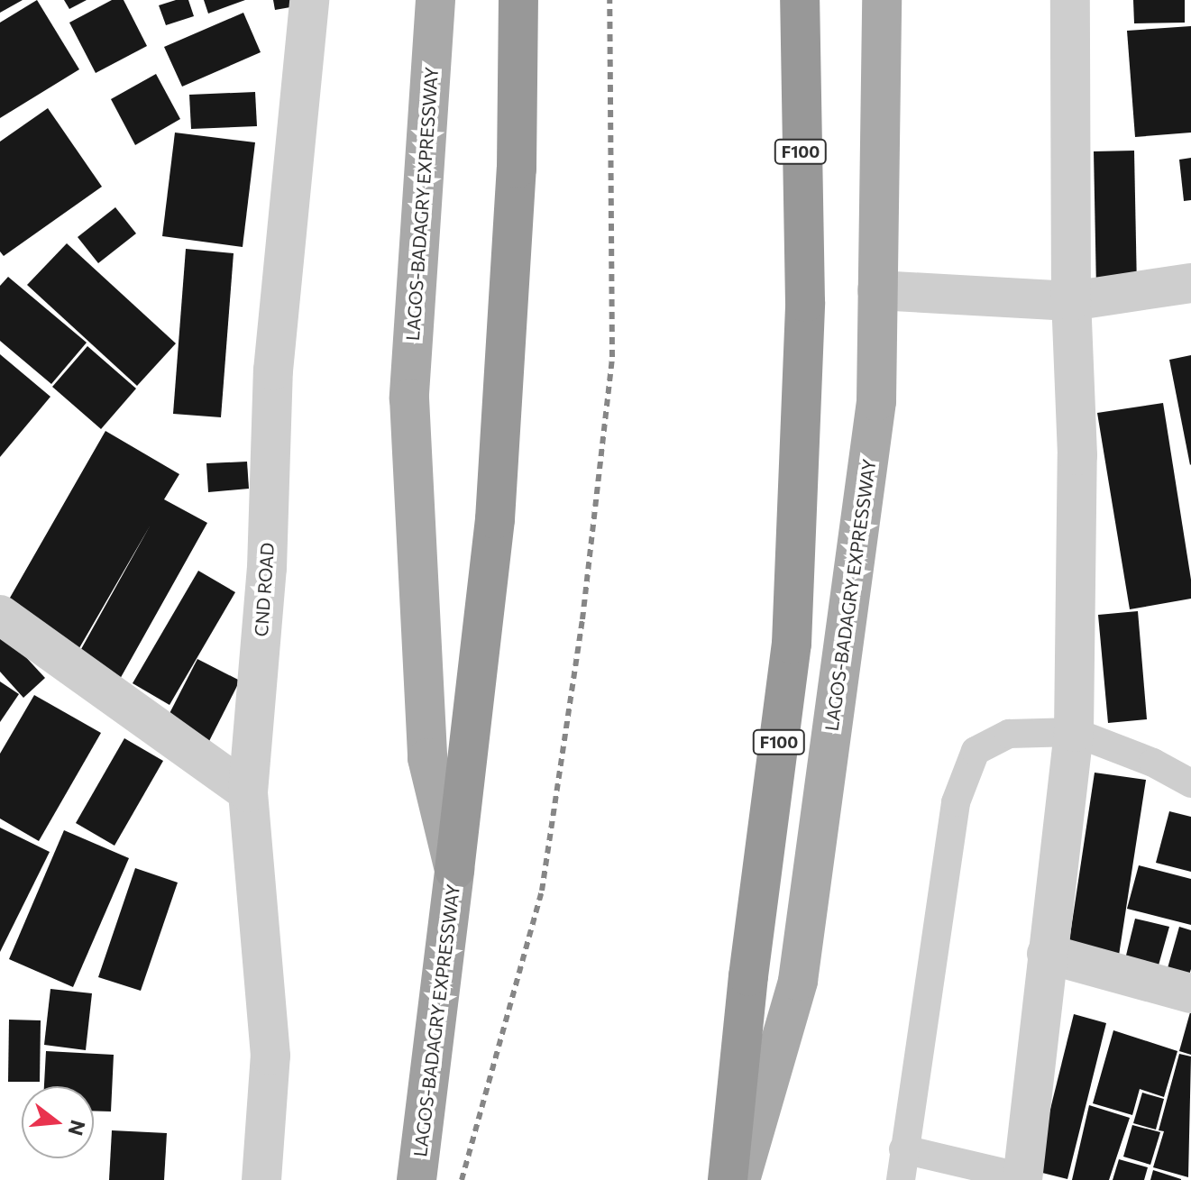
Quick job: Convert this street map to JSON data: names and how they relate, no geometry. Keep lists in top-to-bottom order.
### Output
{
  "streets": {
    "highway": ["F100", "LAGOS-BADAGRY EXPRESSWAY"],
    "street": ["CND ROAD"]
  },
  "north": "right"
}
